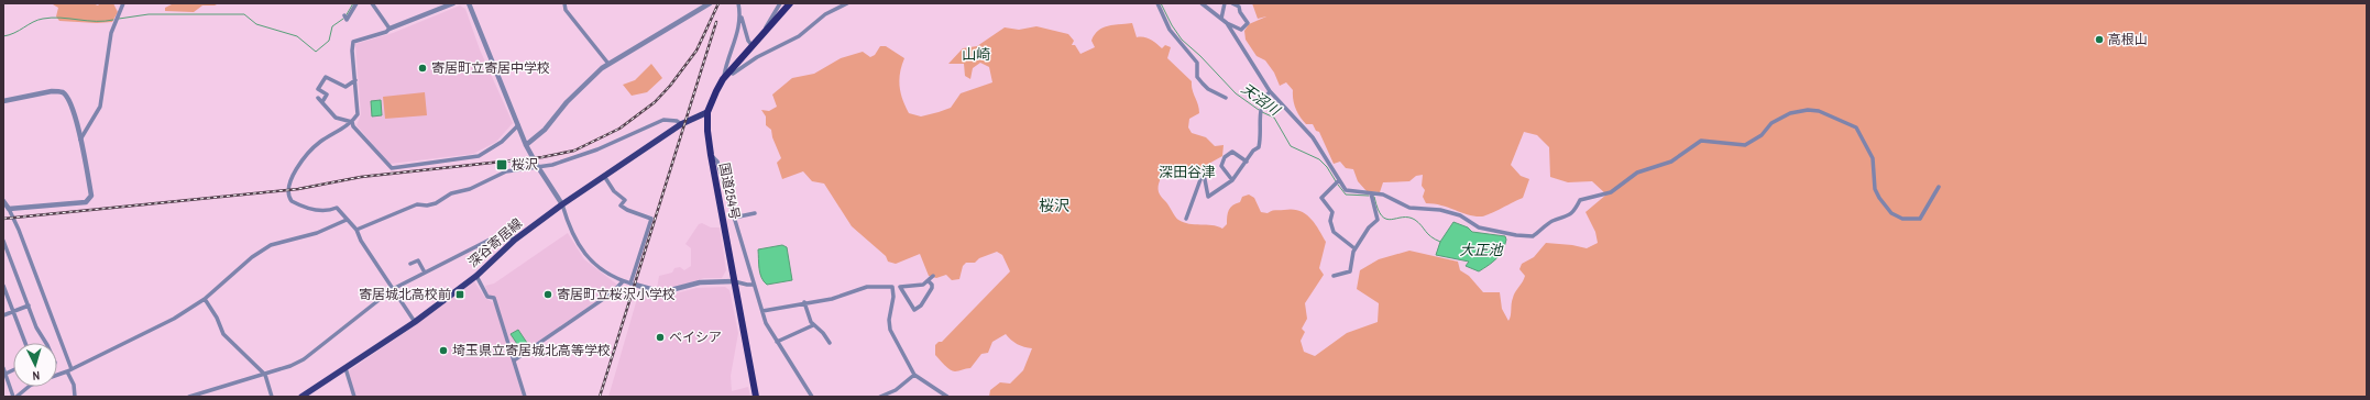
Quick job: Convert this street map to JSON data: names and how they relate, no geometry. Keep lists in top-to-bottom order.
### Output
{
  "streets": {
    "highway": ["国道254号"],
    "main road": ["深谷寄居線"]
  },
  "crossings": [
    ["国道254号", "深谷寄居線"]
  ],
  "districts": ["山崎", "深田谷津", "桜沢"],
  "water": ["天沼川", "大正池"],
  "places": {
    "other": [
      "高根山",
      "寄居町立寄居中学校",
      "寄居町立桜沢小学校",
      "ベイシア",
      "埼玉県立寄居城北高等学校"
    ],
    "transit": ["桜沢", "寄居城北高校前"]
  },
  "north": "bottom"
}
